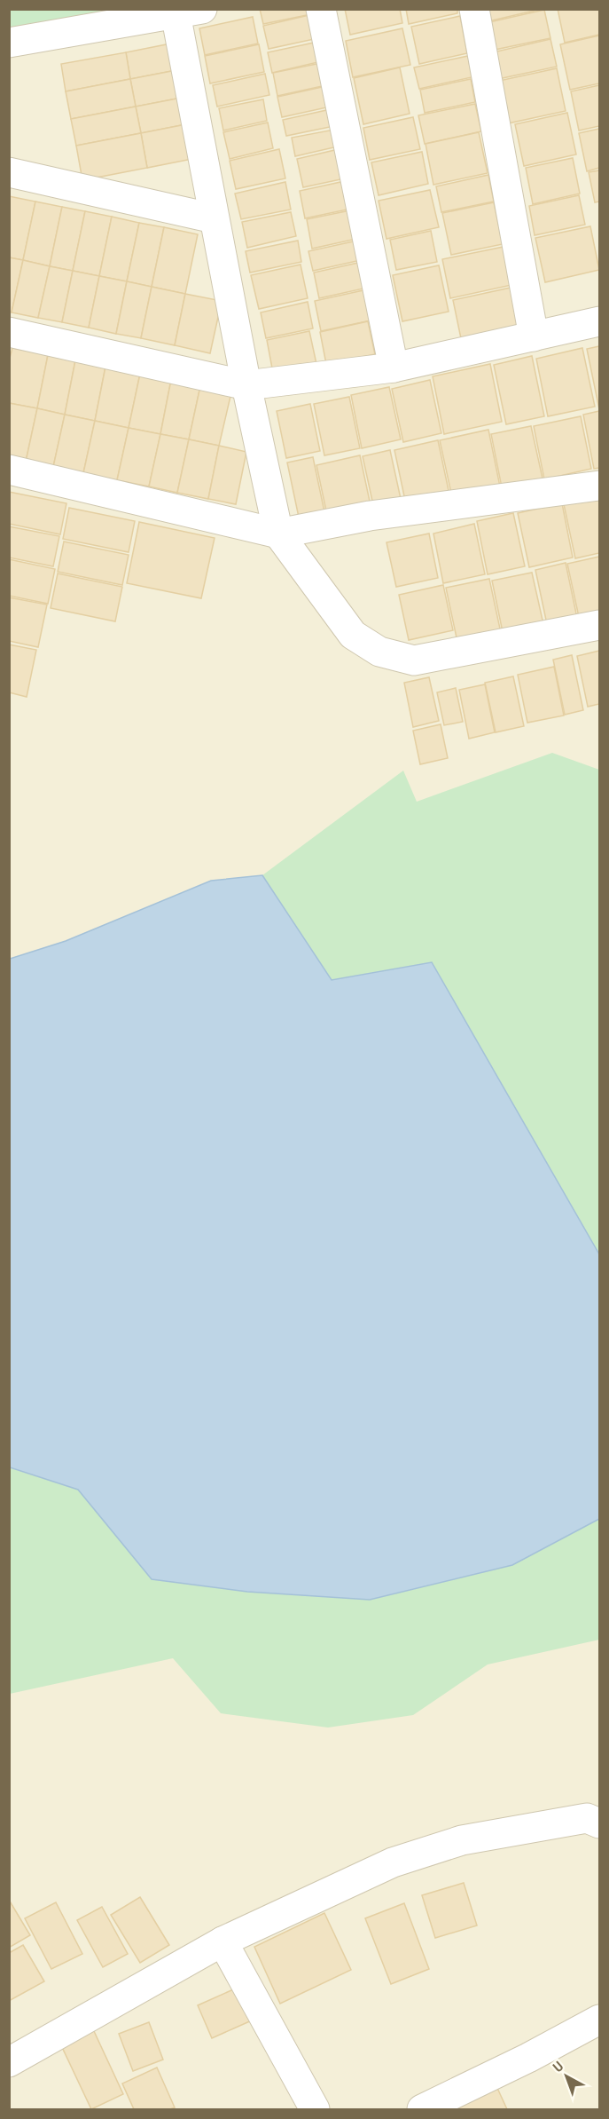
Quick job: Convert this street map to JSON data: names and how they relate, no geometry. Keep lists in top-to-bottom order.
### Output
{
  "north": "top left"
}
